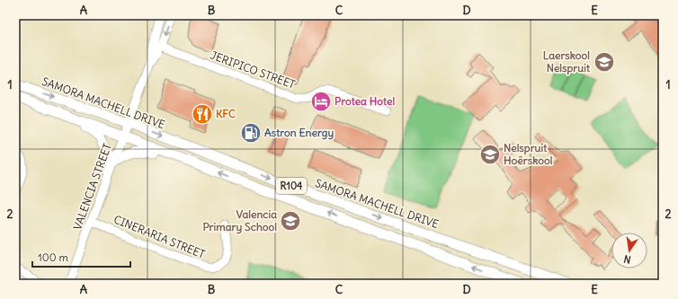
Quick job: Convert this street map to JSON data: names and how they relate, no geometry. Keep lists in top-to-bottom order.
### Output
{
  "streets": {
    "main road": ["SAMORA MACHELL DRIVE", "R104"],
    "street": ["JERIPICO STREET", "VALENCIA STREET", "CINERARIA STREET"]
  },
  "crossings": [
    ["SAMORA MACHELL DRIVE", "VALENCIA STREET"],
    ["R104", "VALENCIA STREET"],
    ["VALENCIA STREET", "CINERARIA STREET"]
  ],
  "places": {
    "school or university": ["Laerskool Nelspruit", "Nelspruit Hoërskool", "Valencia Primary School"],
    "hotel": ["Protea Hotel"],
    "restaurant": ["KFC"],
    "fuel station": ["Astron Energy"]
  },
  "scale_bar": "100 m",
  "north": "bottom",
  "grid": {
    "columns": [
      "A",
      "B",
      "C",
      "D",
      "E"
    ],
    "rows": ["1", "2"]
  }
}
